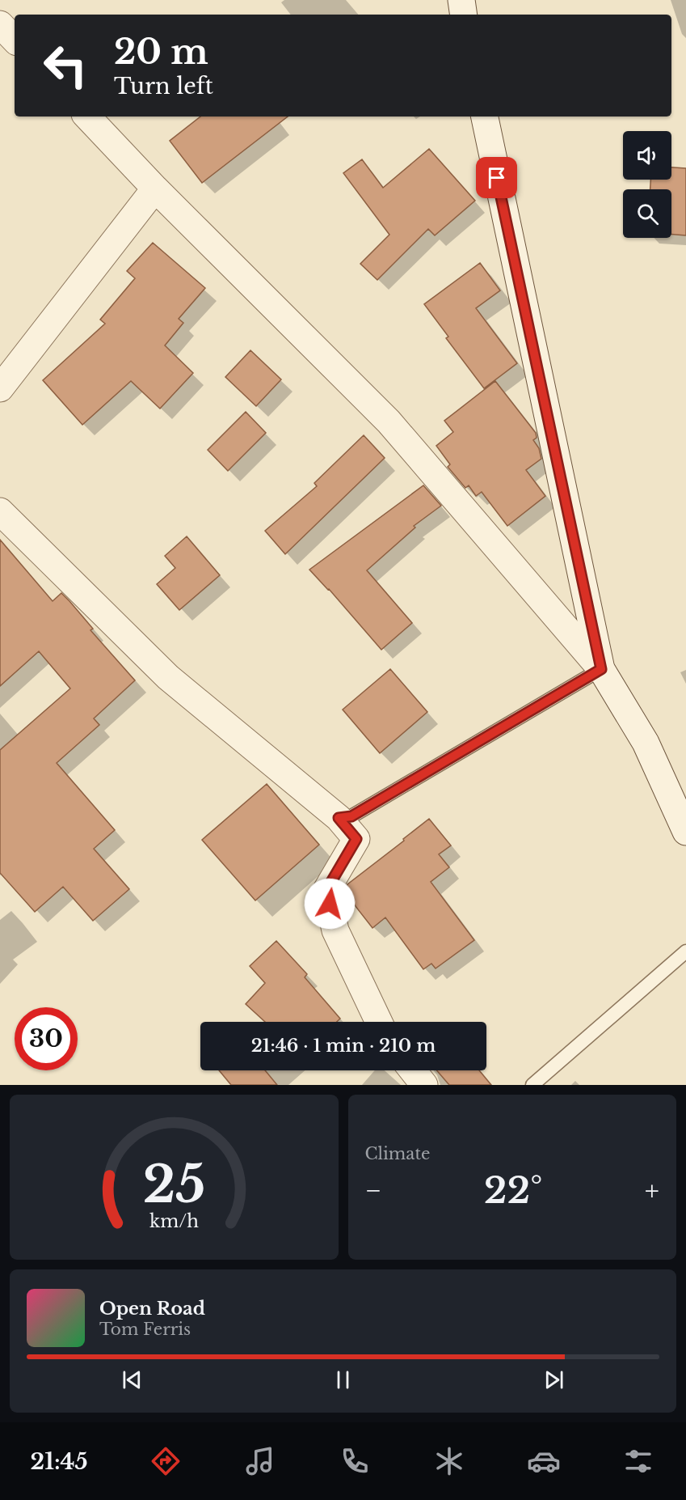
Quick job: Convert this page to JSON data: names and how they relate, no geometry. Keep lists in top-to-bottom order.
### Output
{
  "page": {
    "turn": ["20 m", "Turn left"],
    "limit": "30",
    "trip": "21:46 · 1 min · 210 m",
    "tile": "Climate",
    "heat": ["−", "22°", "+"],
    "song": ["Open Road", "Tom Ferris"],
    "tabs": "21:45",
    "gauge": ["25", "km/h"]
  }
}
